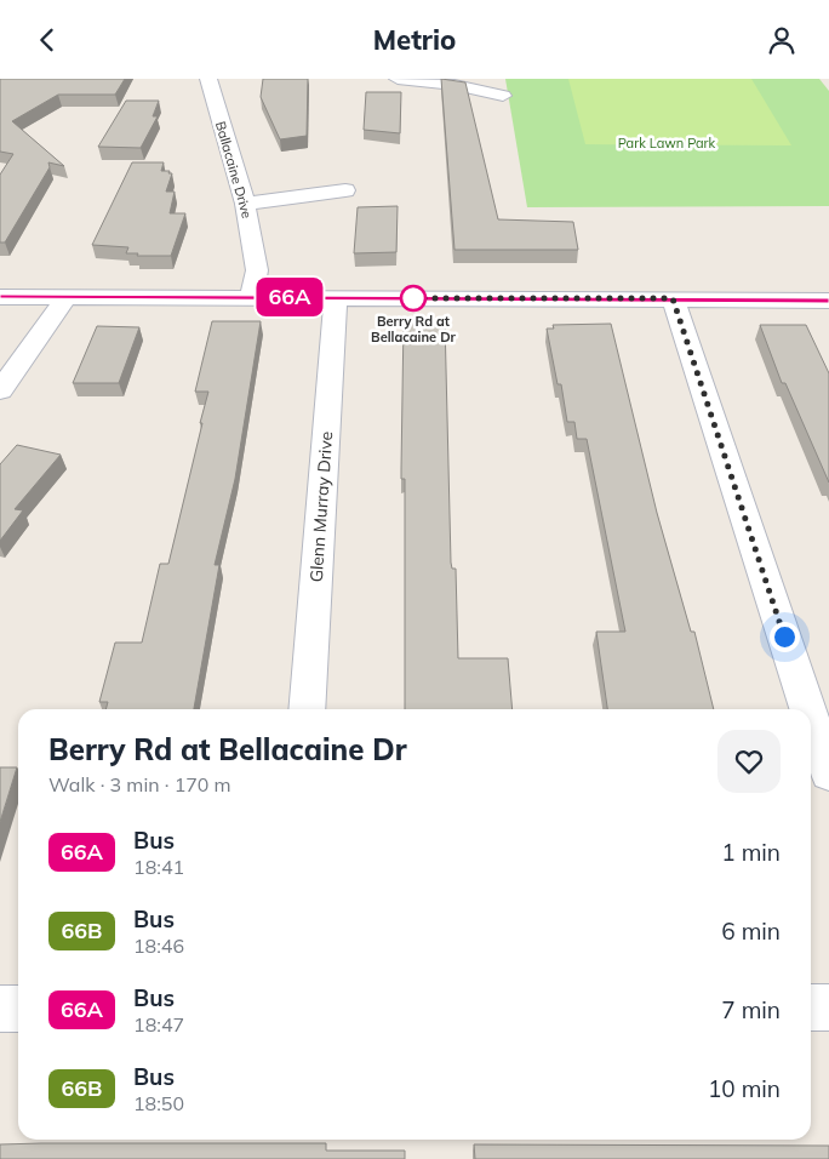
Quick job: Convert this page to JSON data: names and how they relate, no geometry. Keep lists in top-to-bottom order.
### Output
{
  "streets": {
    "street": ["Ballacaine Drive", "Glenn Murray Drive"]
  },
  "parks": ["Park Lawn Park"],
  "places": ["Berry Rd at Bellacaine Dr"],
  "lines": ["bus line 66A"],
  "page": {
    "header": "Metrio",
    "on_map": "66A",
    "heading": ["Berry Rd at Bellacaine Dr", "Walk · 3 min · 170 m"],
    "list": [
      {
        "mark": "66A",
        "name": "Bus",
        "note": "18:41",
        "value": "1 min"
      },
      {
        "mark": "66B",
        "name": "Bus",
        "note": "18:46",
        "value": "6 min"
      },
      {
        "mark": "66A",
        "name": "Bus",
        "note": "18:47",
        "value": "7 min"
      },
      {
        "mark": "66B",
        "name": "Bus",
        "note": "18:50",
        "value": "10 min"
      }
    ]
  }
}
